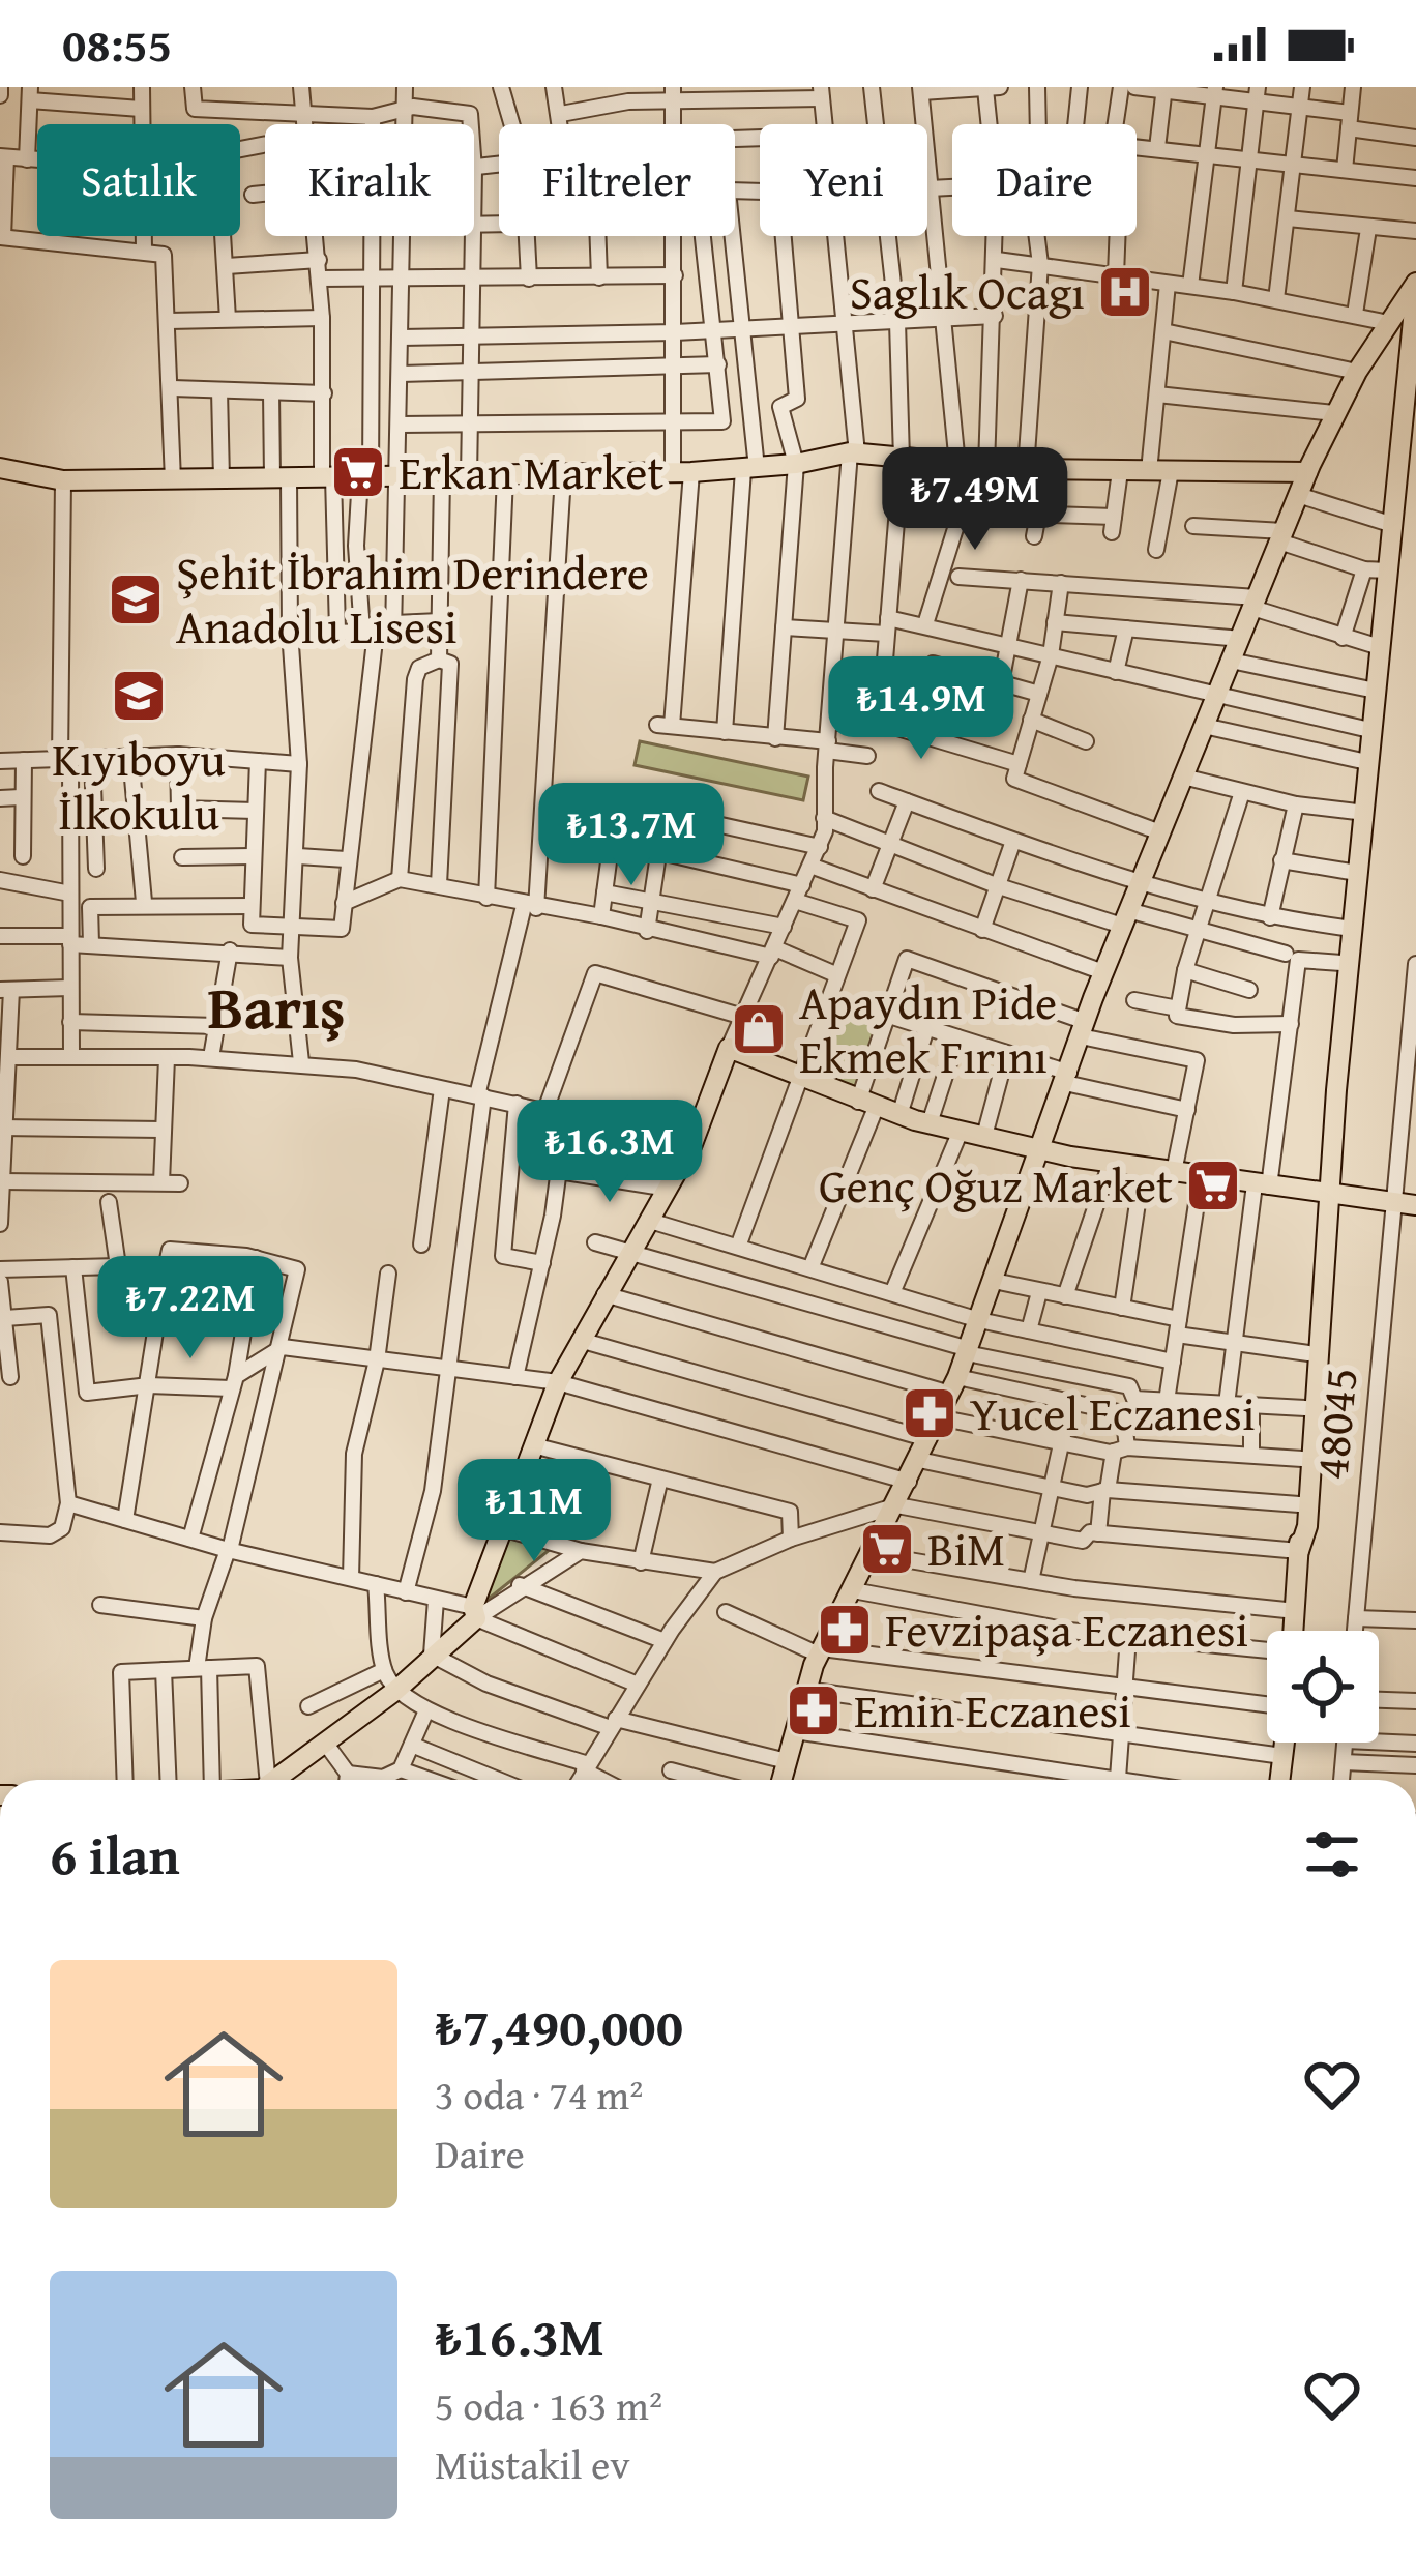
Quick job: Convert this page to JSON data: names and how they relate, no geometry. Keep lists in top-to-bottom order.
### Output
{
  "streets": {
    "street": ["48045"]
  },
  "districts": ["Barış"],
  "places": {
    "hospital": ["Saglık Ocagı"],
    "supermarket": ["Erkan Market", "Genç Oğuz Market", "BiM"],
    "school or university": ["Şehit İbrahim Derindere Anadolu Lisesi", "Kıyıboyu İlkokulu"],
    "shop": ["Apaydın Pide Ekmek Fırını"],
    "pharmacy": ["Yucel Eczanesi", "Fevzipaşa Eczanesi", "Emin Eczanesi"]
  },
  "page": {
    "status": "08:55",
    "chip": [
      "Satılık",
      "Kiralık",
      "Filtreler",
      "Yeni",
      "Daire"
    ],
    "price": [
      "₺7.49M",
      "₺14.9M",
      "₺13.7M",
      "₺16.3M",
      "₺7.22M",
      "₺11M"
    ],
    "heading": "6 ilan",
    "list": [
      {
        "name": "₺7,490,000",
        "note": "3 oda · 74 m² · Daire"
      },
      {
        "name": "₺16.3M",
        "note": "5 oda · 163 m² · Müstakil ev"
      }
    ]
  }
}
